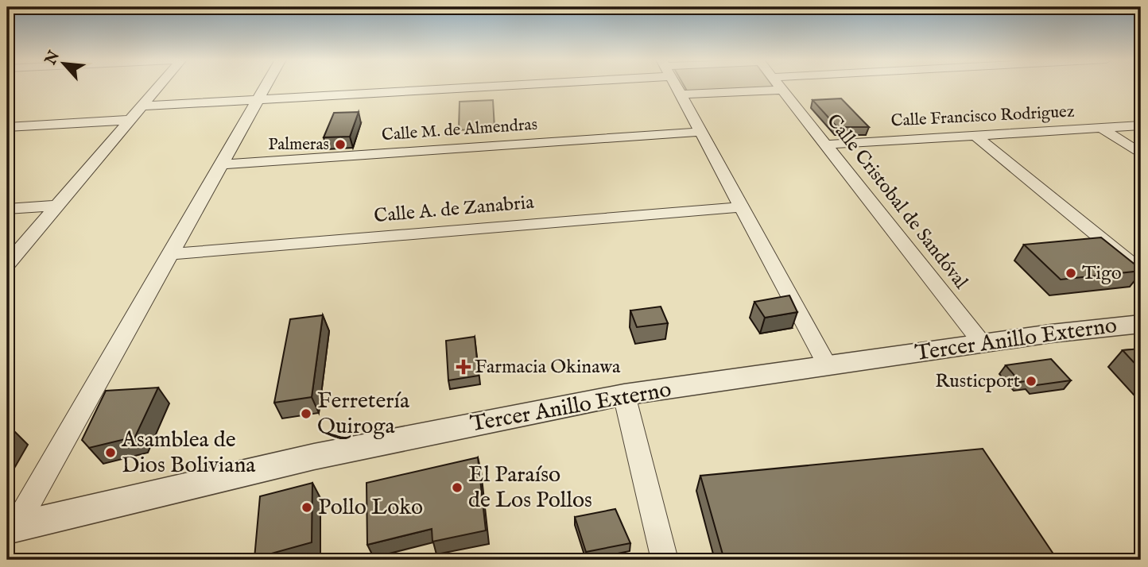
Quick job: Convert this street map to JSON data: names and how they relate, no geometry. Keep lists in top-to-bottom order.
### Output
{
  "streets": {
    "street": [
      "Calle Francisco Rodriguez",
      "Calle M. de Almendras",
      "Calle Cristobal de Sandóval",
      "Calle A. de Zanabria",
      "Tercer Anillo Externo"
    ]
  },
  "crossings": [
    ["Calle Francisco Rodriguez", "Calle Cristobal de Sandóval"],
    ["Calle Cristobal de Sandóval", "Tercer Anillo Externo"]
  ],
  "places": {
    "other": [
      "Palmeras",
      "Tigo",
      "Rusticport",
      "Ferretería Quiroga",
      "Asamblea de Dios Boliviana",
      "El Paraíso de Los Pollos",
      "Pollo Loko"
    ],
    "health": ["Farmacia Okinawa"]
  },
  "north": "top left"
}
